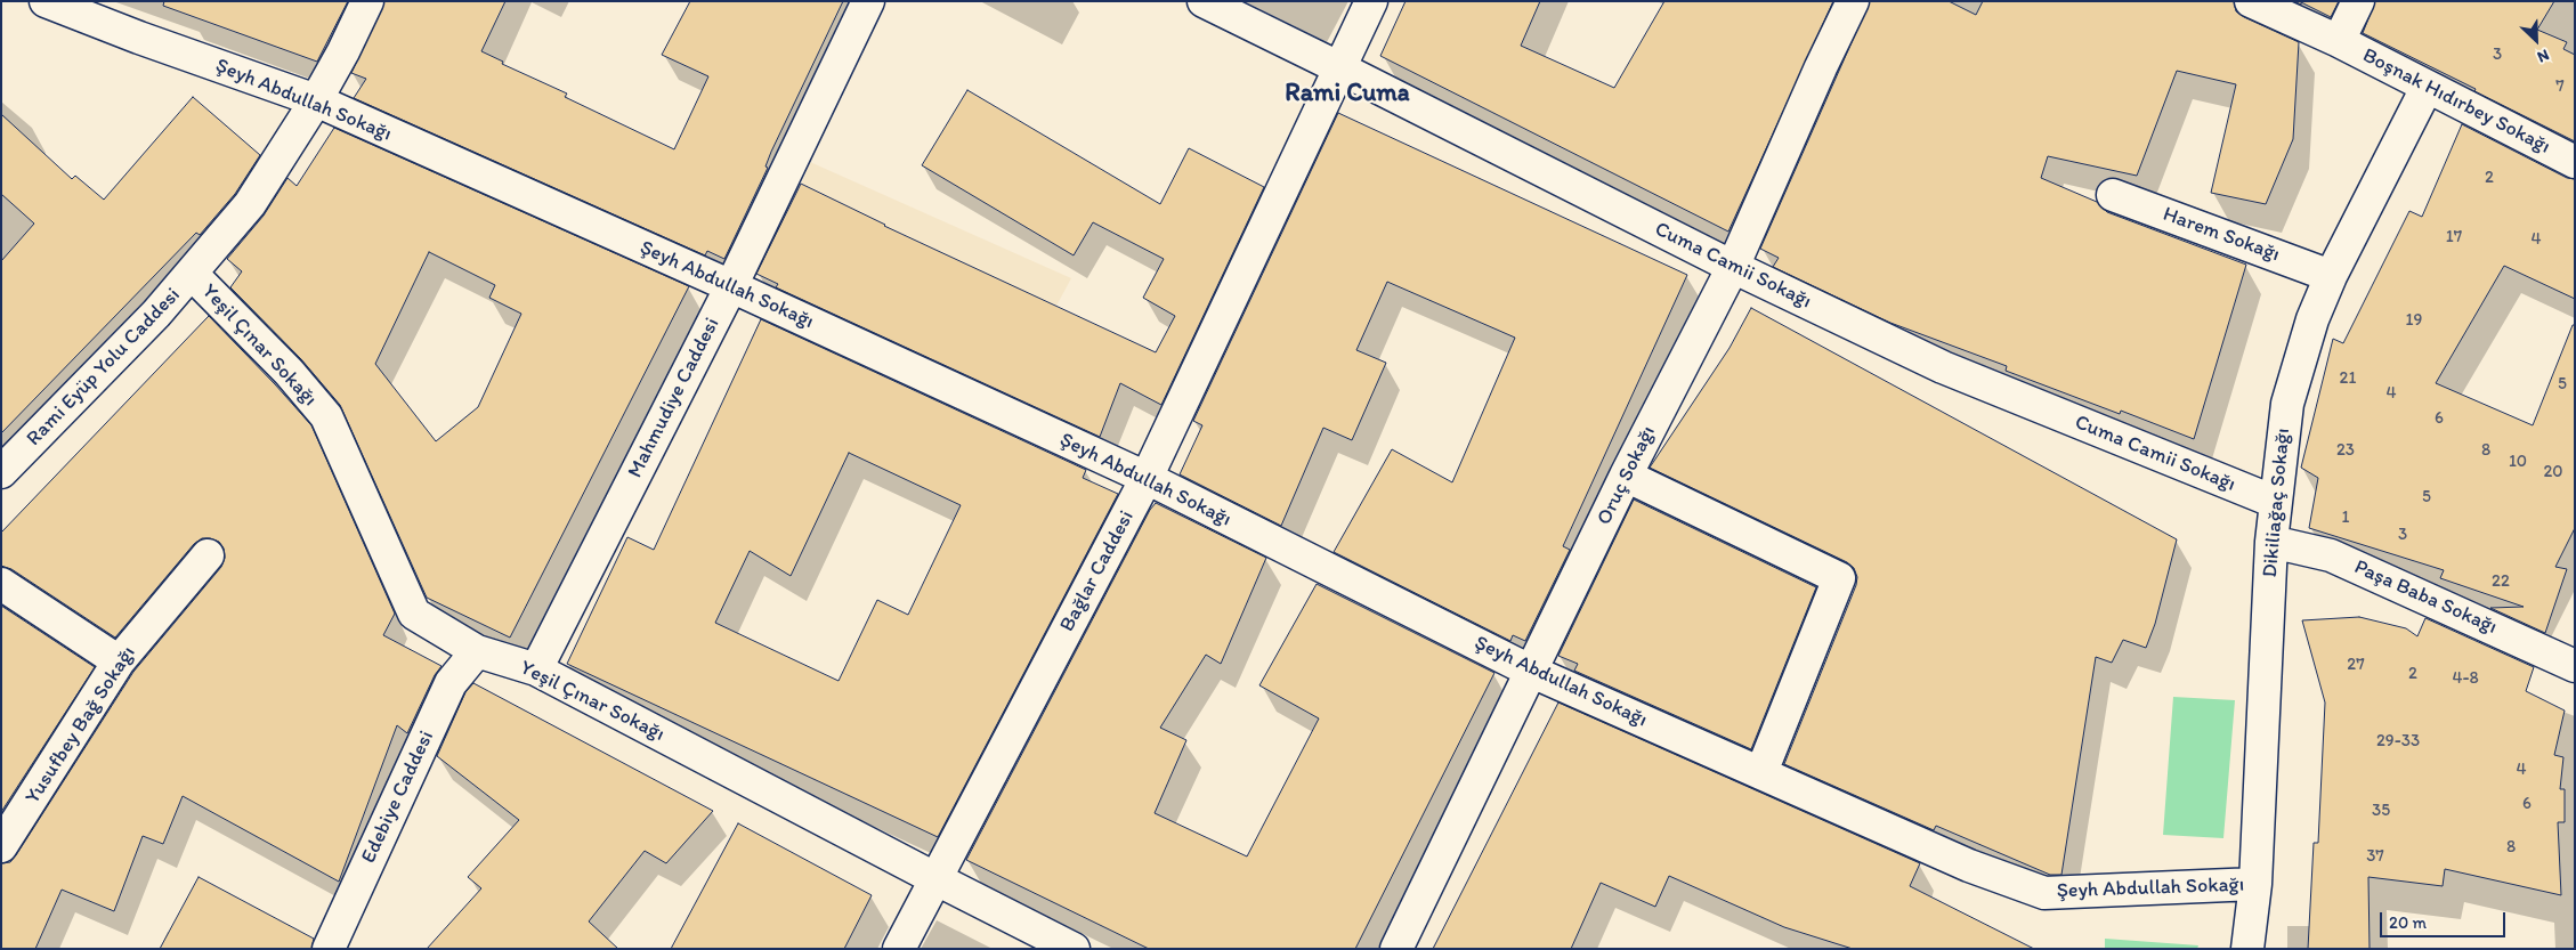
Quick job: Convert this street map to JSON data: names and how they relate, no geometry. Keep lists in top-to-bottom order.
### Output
{
  "streets": {
    "street": [
      "Şeyh Abdullah Sokağı",
      "Boşnak Hıdırbey Sokağı",
      "Harem Sokağı",
      "Cuma Camii Sokağı",
      "Yeşil Çınar Sokağı",
      "Rami Eyüp Yolu Caddesi",
      "Mahmudiye Caddesi",
      "Oruç Sokağı",
      "Dikiliağaç Sokağı",
      "Bağlar Caddesi",
      "Paşa Baba Sokağı",
      "Yusufbey Bağ Sokağı",
      "Edebiye Caddesi"
    ]
  },
  "crossings": [
    ["Şeyh Abdullah Sokağı", "Rami Eyüp Yolu Caddesi"],
    ["Şeyh Abdullah Sokağı", "Mahmudiye Caddesi"],
    ["Şeyh Abdullah Sokağı", "Oruç Sokağı"],
    ["Şeyh Abdullah Sokağı", "Dikiliağaç Sokağı"],
    ["Şeyh Abdullah Sokağı", "Bağlar Caddesi"],
    ["Boşnak Hıdırbey Sokağı", "Dikiliağaç Sokağı"],
    ["Harem Sokağı", "Dikiliağaç Sokağı"],
    ["Cuma Camii Sokağı", "Oruç Sokağı"],
    ["Cuma Camii Sokağı", "Dikiliağaç Sokağı"],
    ["Cuma Camii Sokağı", "Bağlar Caddesi"],
    ["Yeşil Çınar Sokağı", "Rami Eyüp Yolu Caddesi"],
    ["Yeşil Çınar Sokağı", "Mahmudiye Caddesi"],
    ["Yeşil Çınar Sokağı", "Bağlar Caddesi"],
    ["Yeşil Çınar Sokağı", "Edebiye Caddesi"],
    ["Dikiliağaç Sokağı", "Paşa Baba Sokağı"]
  ],
  "districts": ["Rami Cuma"],
  "house_numbers": [
    "3",
    "7",
    "2",
    "17",
    "4",
    "19",
    "21",
    "5",
    "4",
    "6",
    "23",
    "8",
    "10",
    "20",
    "5",
    "1",
    "3",
    "22",
    "27",
    "2",
    "4-8",
    "29-33",
    "4",
    "6",
    "35",
    "8",
    "37"
  ],
  "scale_bar": "20 m",
  "north": "bottom right"
}
